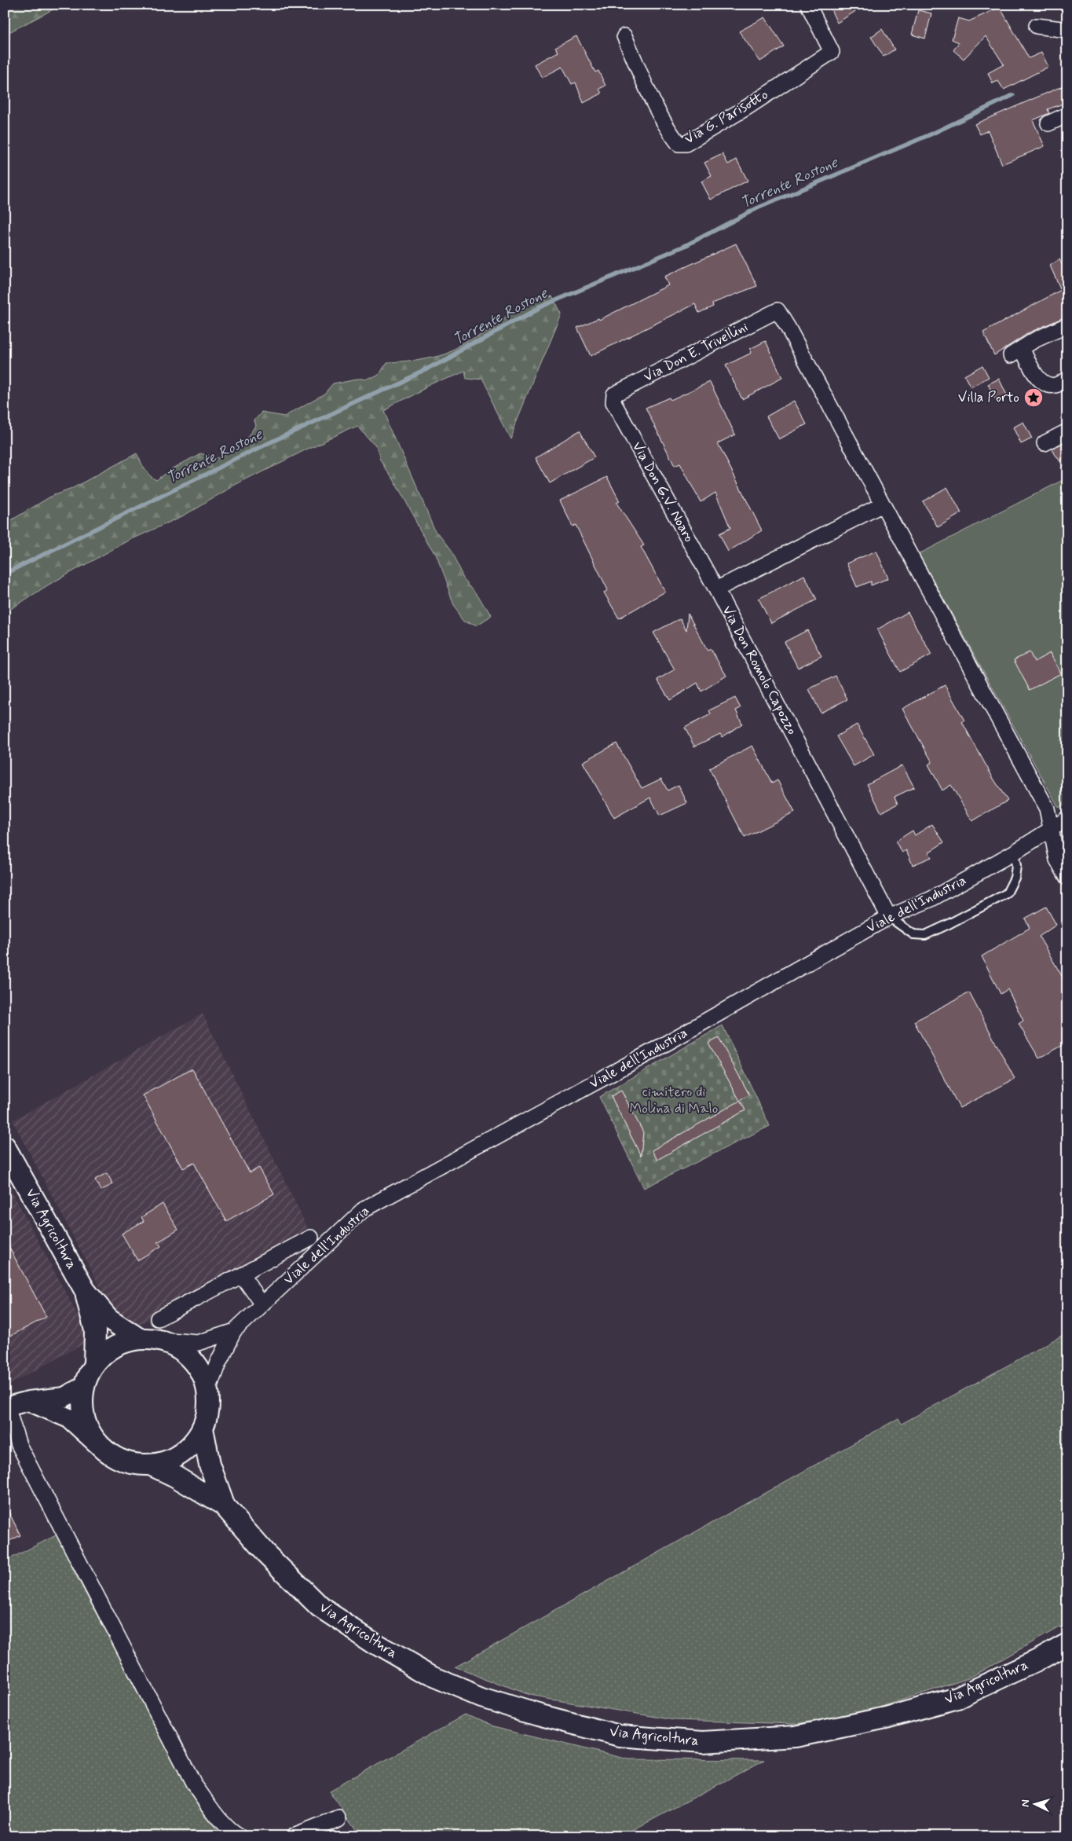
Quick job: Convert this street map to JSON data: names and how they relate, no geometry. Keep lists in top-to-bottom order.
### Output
{
  "streets": {
    "main road": ["Viale dell'Industria", "Via Agricoltura"],
    "street": [
      "Via G. Parisotto",
      "Via Don E. Trivellini",
      "Via Don G.V. Noaro",
      "Via Don Romolo Capozzo"
    ]
  },
  "crossings": [
    ["Via Don E. Trivellini", "Via Don G.V. Noaro"],
    ["Via Don E. Trivellini", "Via Don Romolo Capozzo"],
    ["Via Don G.V. Noaro", "Via Don Romolo Capozzo"],
    ["Via Don Romolo Capozzo", "Viale dell'Industria"],
    ["Viale dell'Industria", "Via Agricoltura"]
  ],
  "water": ["Torrente Rostone"],
  "parks": ["cimitero di Molina di Malo"],
  "places": {
    "place": ["Villa Porto"]
  },
  "north": "left"
}
